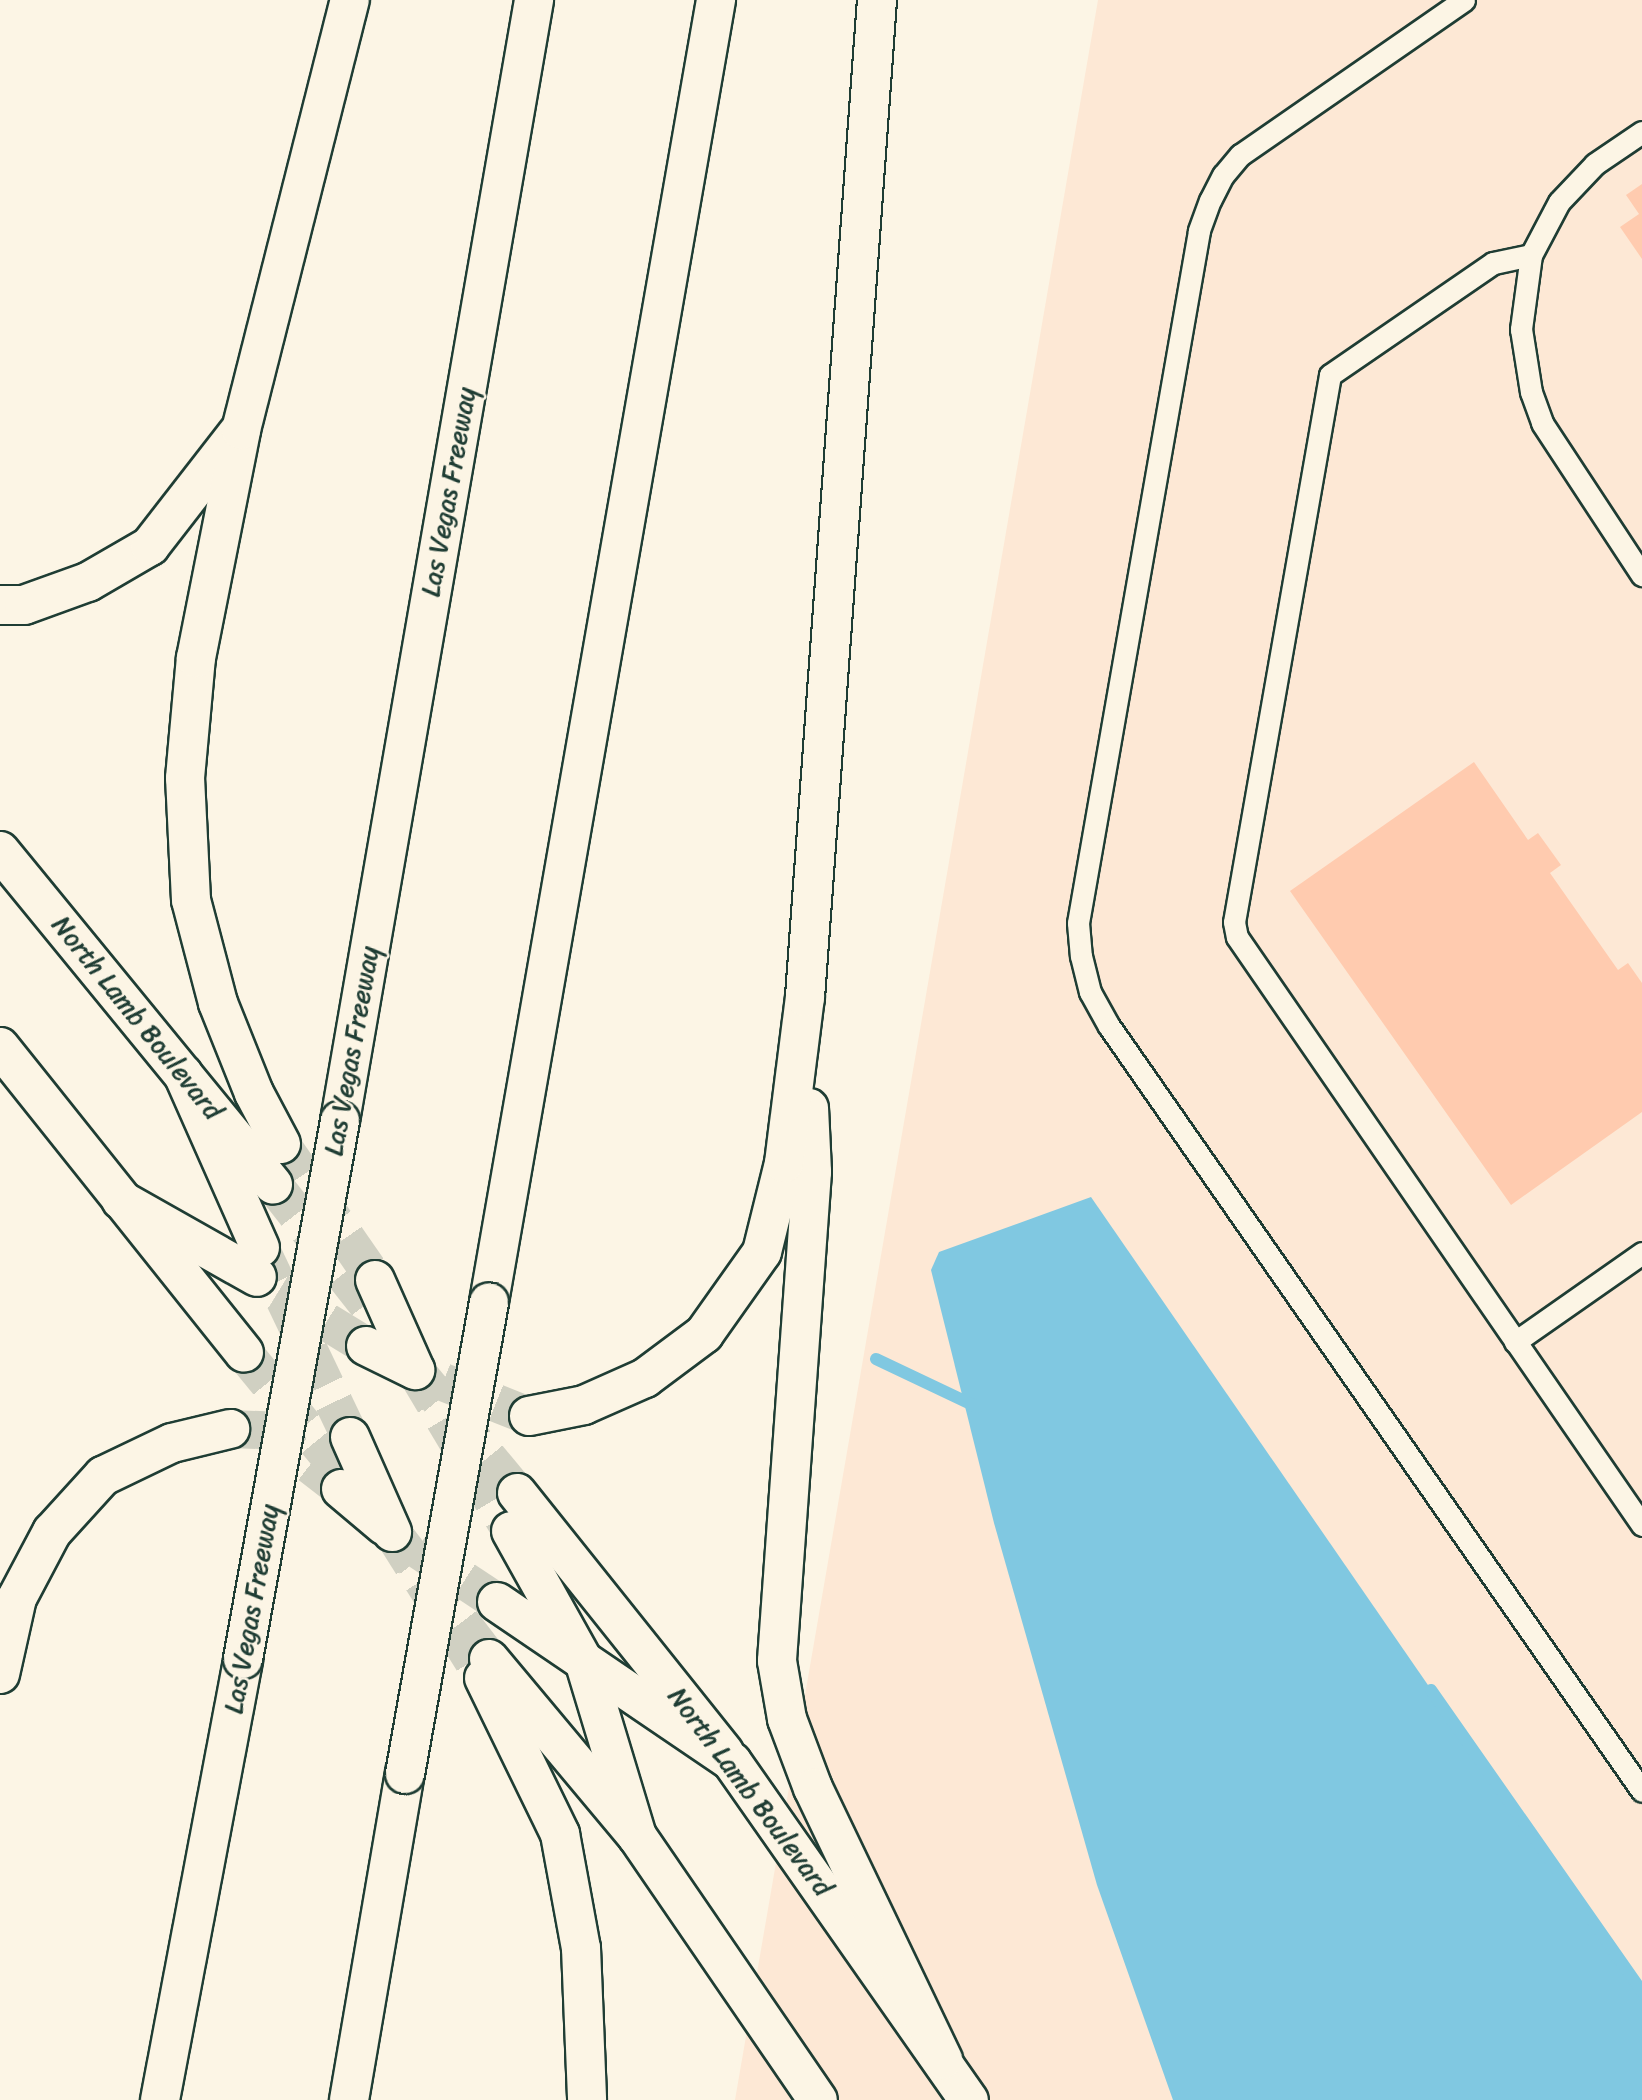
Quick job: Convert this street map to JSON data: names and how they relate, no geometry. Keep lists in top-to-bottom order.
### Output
{
  "streets": {
    "main road": ["Las Vegas Freeway", "North Lamb Boulevard"]
  }
}
